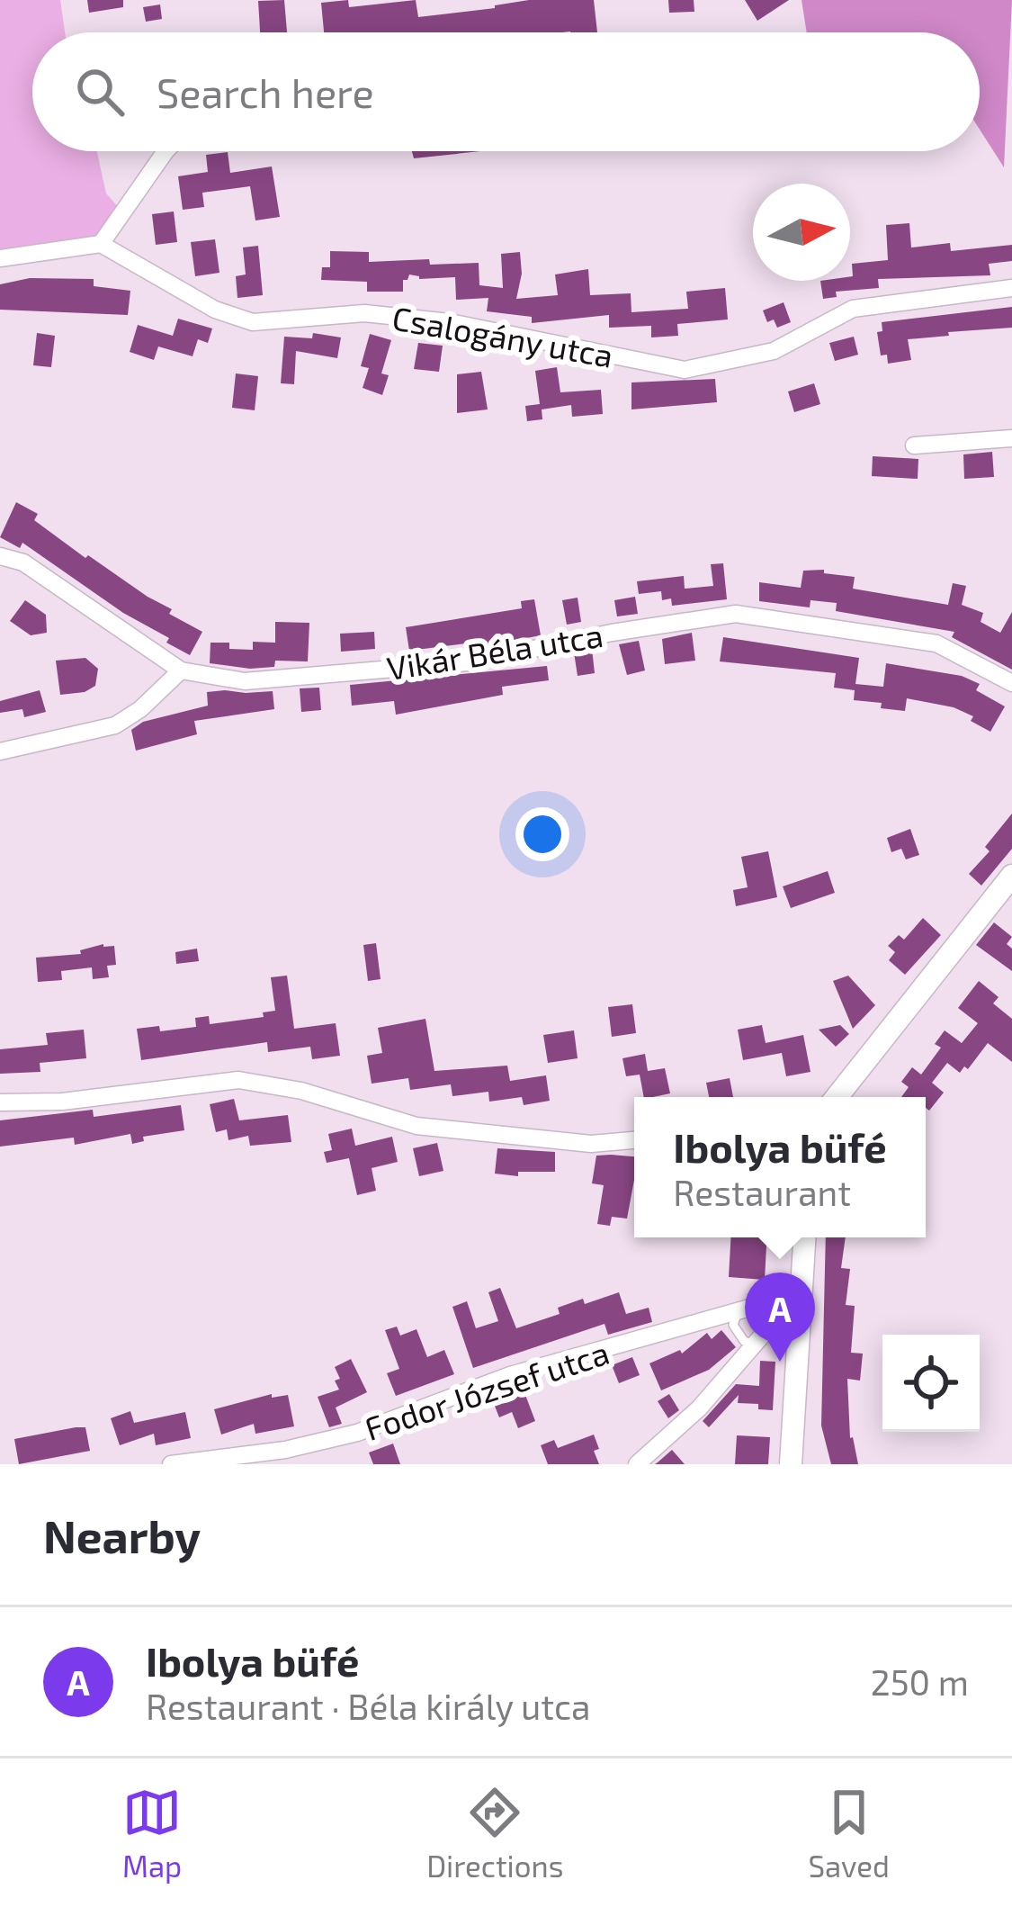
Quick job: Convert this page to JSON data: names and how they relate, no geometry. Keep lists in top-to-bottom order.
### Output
{
  "streets": {
    "street": ["Csalogány utca", "Vikár Béla utca", "Fodor József utca"]
  },
  "north": "right",
  "page": {
    "search": "Search here",
    "popup": ["Ibolya büfé", "Restaurant"],
    "pins": "A",
    "heading": "Nearby",
    "list": [
      {
        "mark": "A",
        "name": "Ibolya büfé",
        "note": "Restaurant · Béla király utca",
        "value": "250 m"
      }
    ],
    "nav": ["Map", "Directions", "Saved"]
  }
}
